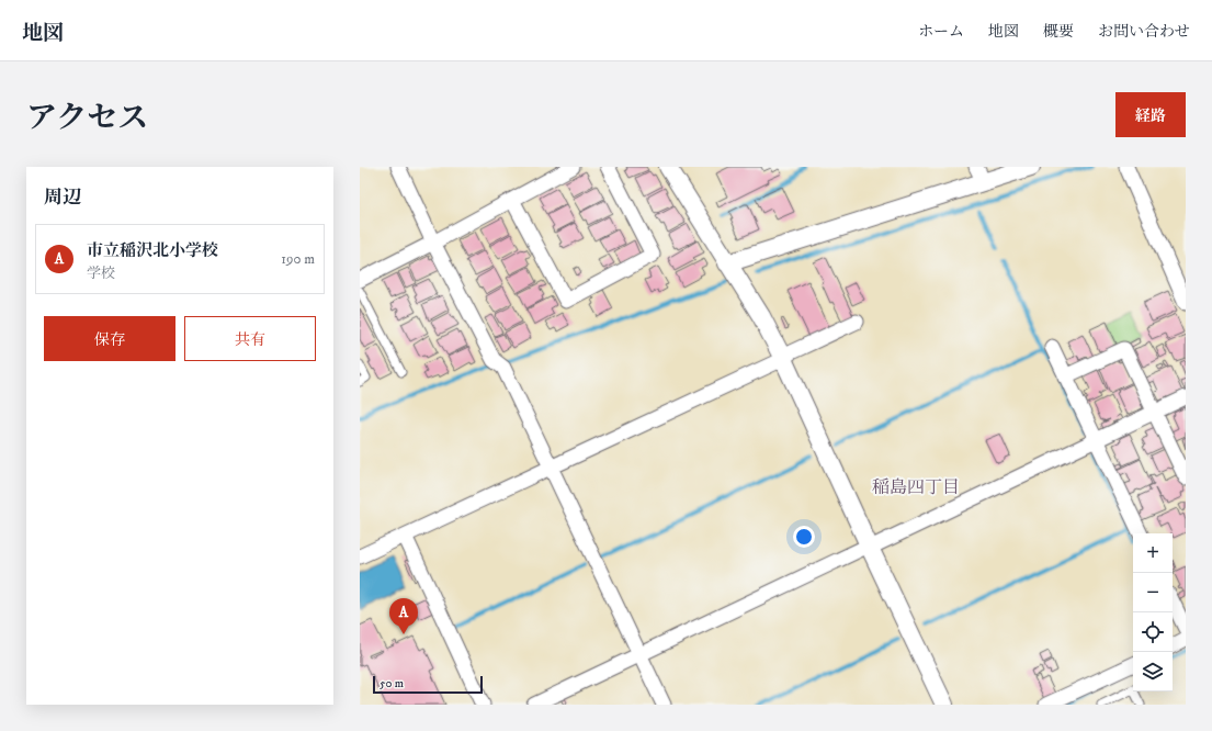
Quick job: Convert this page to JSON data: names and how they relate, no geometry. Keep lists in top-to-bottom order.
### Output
{
  "districts": ["稲島四丁目"],
  "scale_bar": "50 m",
  "page": {
    "header": "地図",
    "nav": [
      "ホーム",
      "地図",
      "概要",
      "お問い合わせ"
    ],
    "title": "アクセス",
    "buttons": [
      "経路",
      ["保存", "共有"]
    ],
    "heading": "周辺",
    "list": [
      {
        "mark": "A",
        "name": "市立稲沢北小学校",
        "note": "学校",
        "value": "190 m"
      }
    ],
    "map_buttons": ["+", "−"],
    "pins": "A",
    "scale": "50 m"
  }
}
